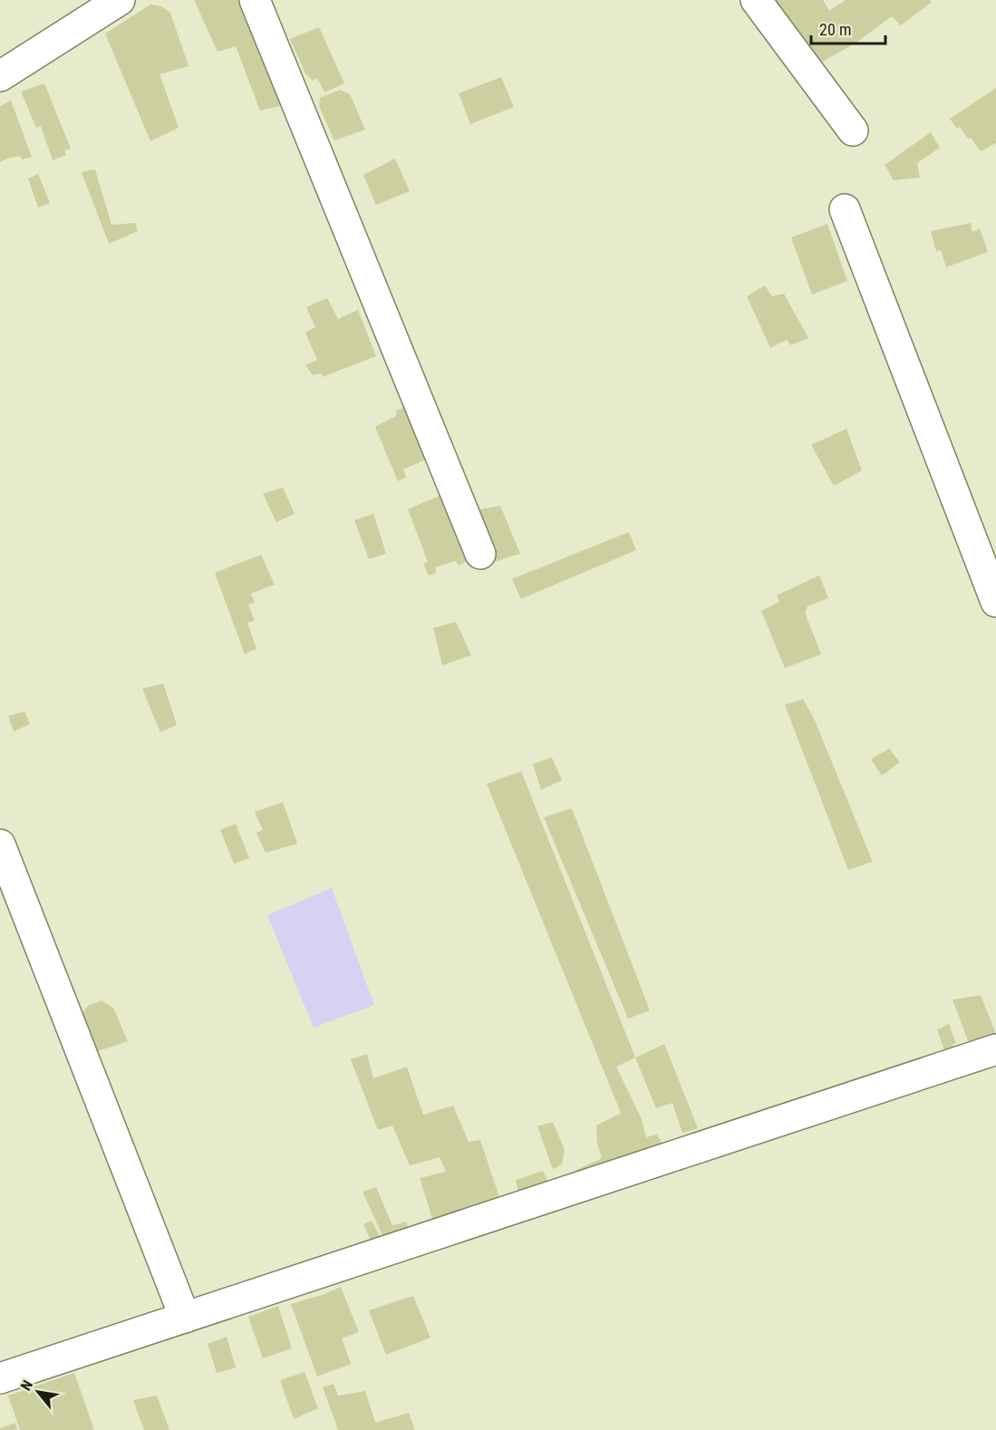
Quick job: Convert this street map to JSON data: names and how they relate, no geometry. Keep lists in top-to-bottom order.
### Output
{
  "scale_bar": "20 m",
  "north": "top left"
}
